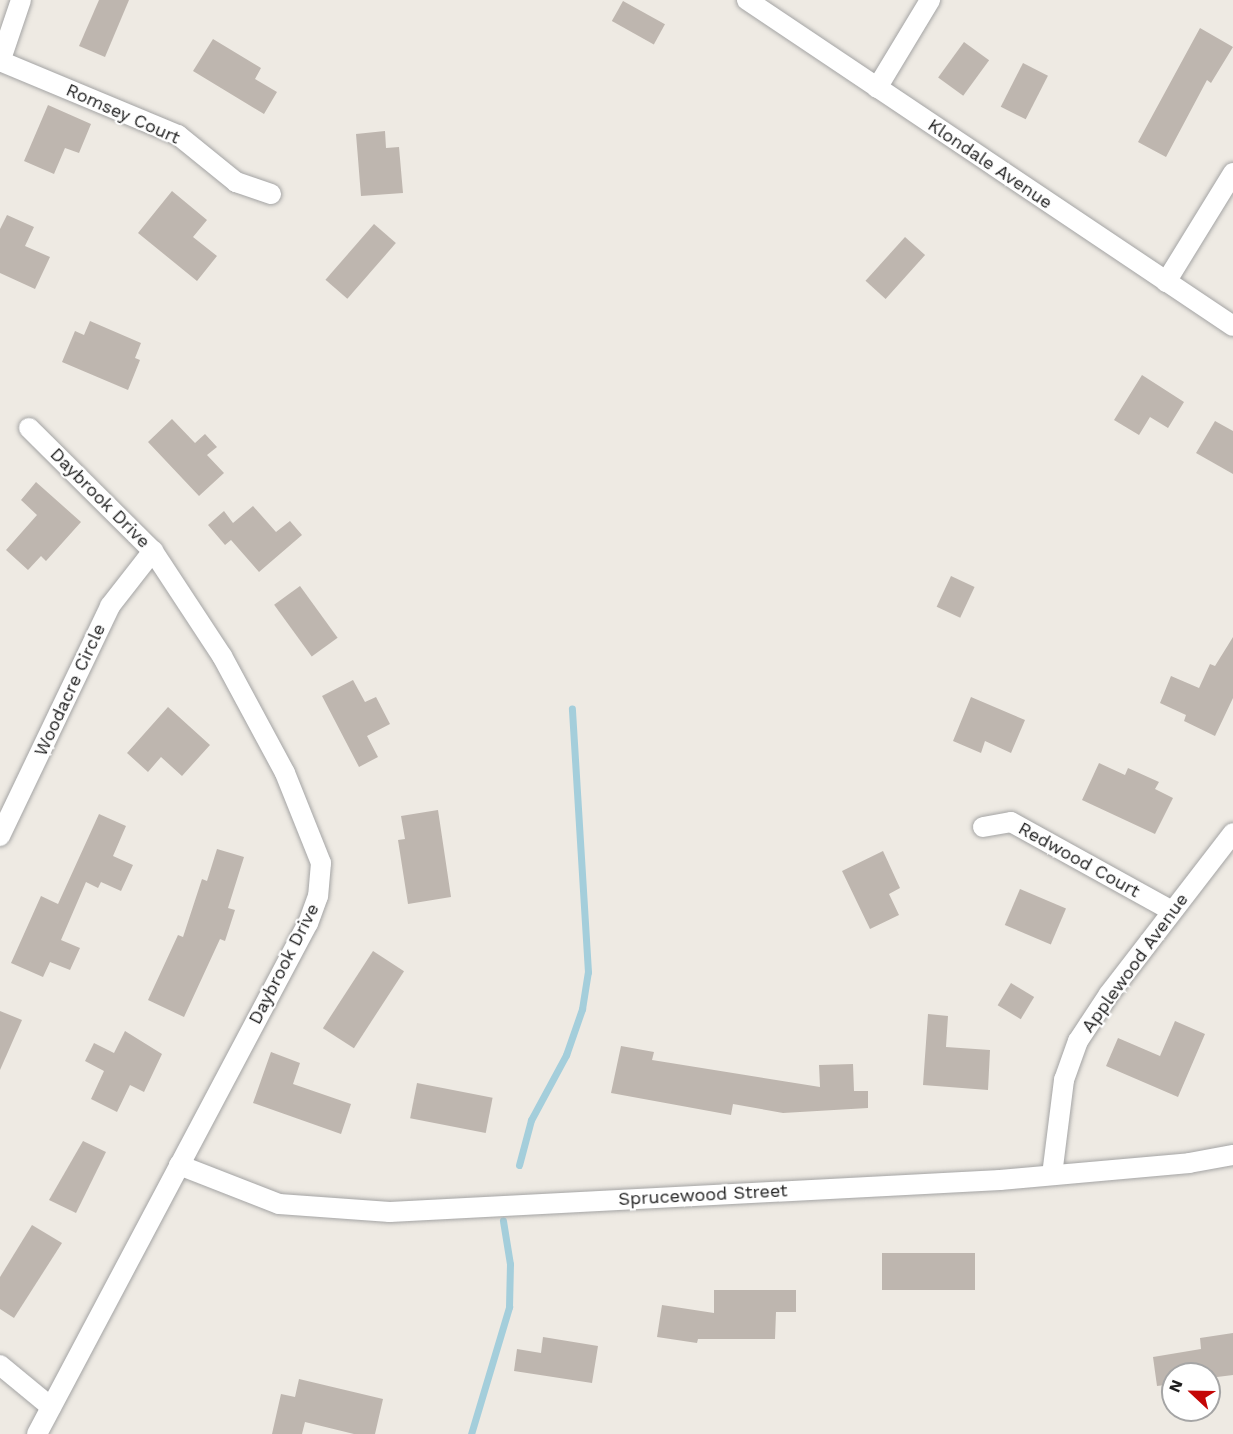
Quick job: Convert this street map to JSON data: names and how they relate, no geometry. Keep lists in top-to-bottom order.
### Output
{
  "streets": {
    "street": [
      "Romsey Court",
      "Klondale Avenue",
      "Daybrook Drive",
      "Woodacre Circle",
      "Redwood Court",
      "Applewood Avenue",
      "Sprucewood Street"
    ]
  },
  "crossings": [
    ["Daybrook Drive", "Woodacre Circle"],
    ["Daybrook Drive", "Sprucewood Street"],
    ["Redwood Court", "Applewood Avenue"],
    ["Applewood Avenue", "Sprucewood Street"]
  ],
  "north": "left"
}
